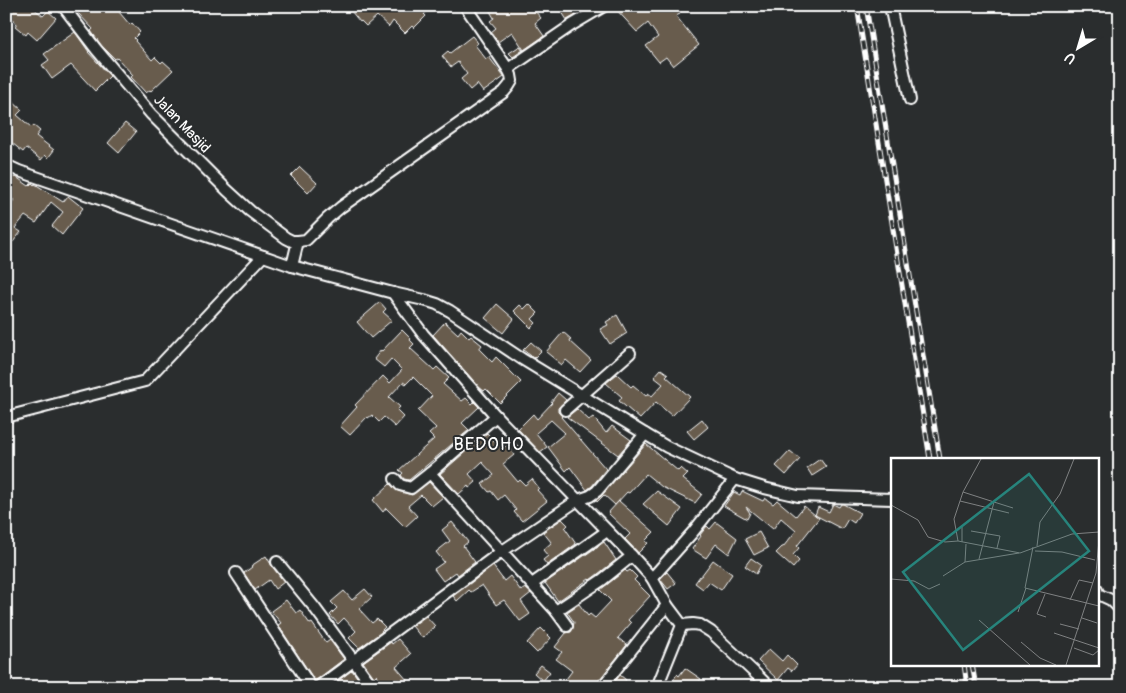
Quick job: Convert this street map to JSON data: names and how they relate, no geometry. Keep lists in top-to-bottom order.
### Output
{
  "streets": {
    "street": ["Jalan Masjid"]
  },
  "districts": ["BEDOHO"],
  "north": "bottom left"
}
